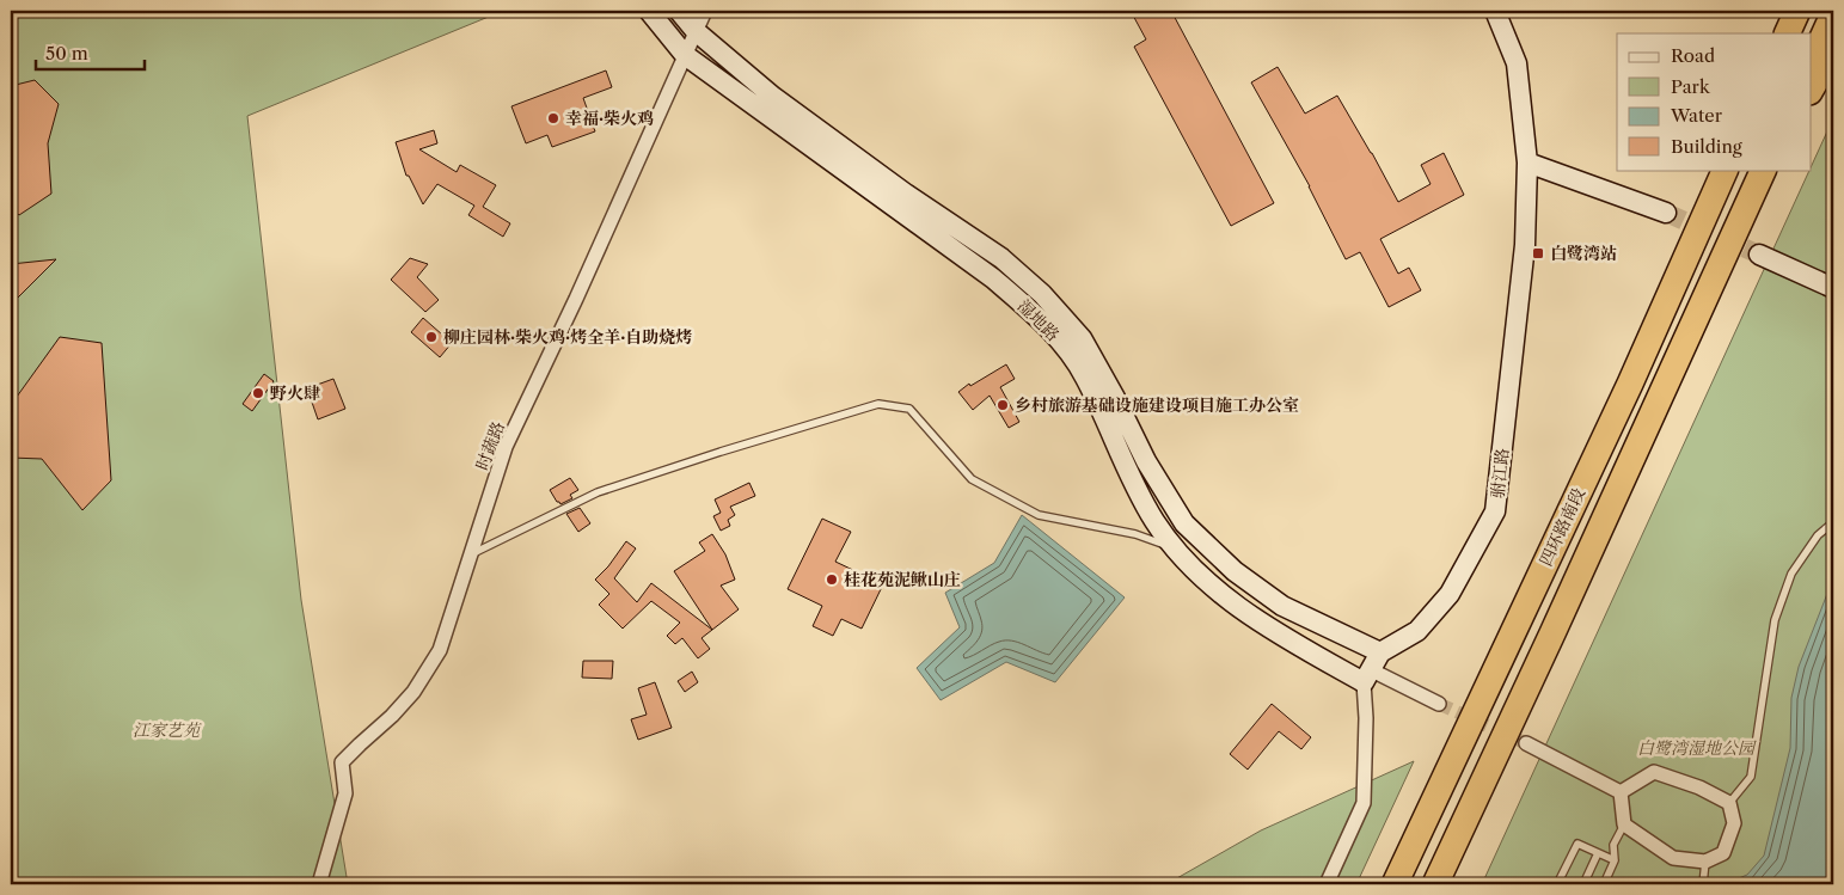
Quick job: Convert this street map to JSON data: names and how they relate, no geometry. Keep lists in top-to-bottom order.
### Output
{
  "streets": {
    "highway": ["四环路南段"],
    "street": ["湿地路", "时蔬路", "驸江路"]
  },
  "crossings": [
    ["湿地路", "时蔬路"],
    ["湿地路", "驸江路"]
  ],
  "parks": ["江家艺苑", "白鹭湾湿地公园"],
  "places": {
    "other": [
      "幸福·柴火鸡",
      "柳庄园林·柴火鸡·烤全羊·自助烧烤",
      "野火肆",
      "乡村旅游基础设施建设项目施工办公室",
      "桂花苑泥鳅山庄"
    ],
    "transit": ["白鹭湾站"]
  },
  "legend": [
    "Road",
    "Park",
    "Water",
    "Building"
  ],
  "scale_bar": "50 m"
}
